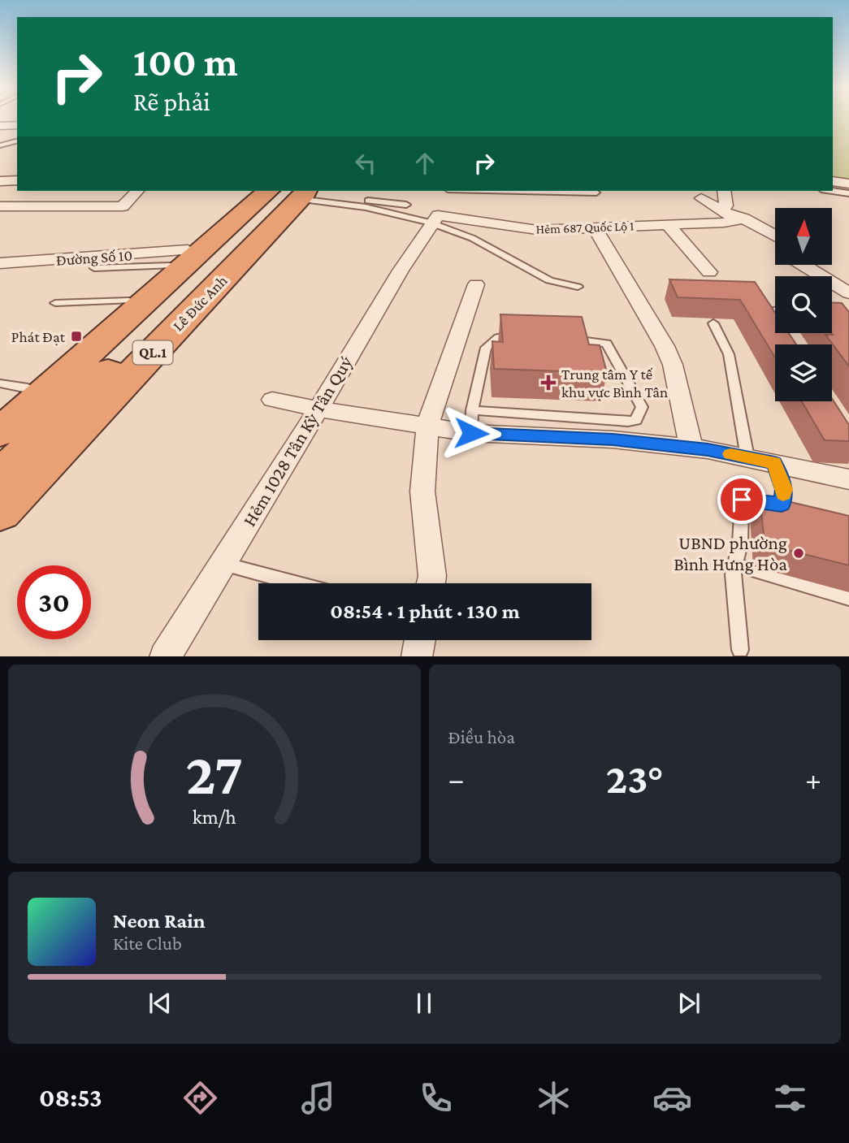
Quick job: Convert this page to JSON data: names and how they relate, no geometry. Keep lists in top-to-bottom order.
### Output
{
  "streets": {
    "highway": ["Lê Đức Anh", "QL.1"],
    "street": ["Hẻm 687 Quốc Lộ 1", "Đường Số 10", "Hẻm 1028 Tân Kỳ Tân Quý"]
  },
  "crossings": [
    ["Hẻm 687 Quốc Lộ 1", "Hẻm 1028 Tân Kỳ Tân Quý"],
    ["Lê Đức Anh", "QL.1"]
  ],
  "places": {
    "transit": ["Phát Đạt"],
    "health": ["Trung tâm Y tế khu vực Bình Tân"],
    "other": ["UBND phường Bình Hưng Hòa"]
  },
  "north": "top",
  "page": {
    "turn": ["100 m", "Rẽ phải"],
    "limit": "30",
    "trip": "08:54 · 1 phút · 130 m",
    "tile": "Điều hòa",
    "heat": ["−", "23°", "+"],
    "song": ["Neon Rain", "Kite Club"],
    "tabs": "08:53",
    "gauge": ["27", "km/h"]
  }
}
